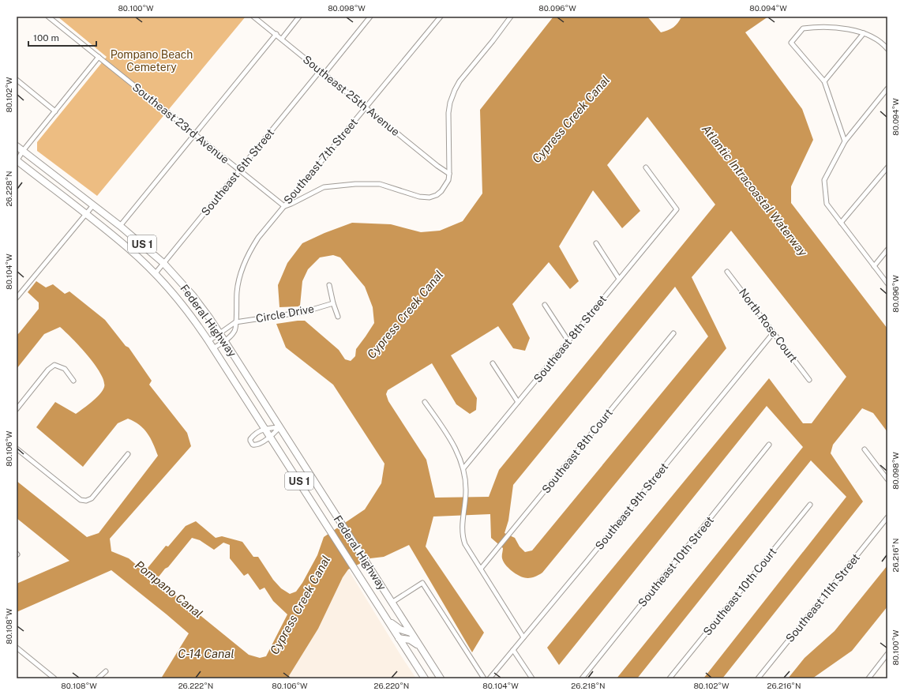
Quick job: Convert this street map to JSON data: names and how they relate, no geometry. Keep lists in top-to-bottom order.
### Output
{
  "streets": {
    "main road": ["US 1", "Federal Highway"],
    "street": [
      "Southeast 25th Avenue",
      "Southeast 23rd Avenue",
      "Southeast 7th Street",
      "Southeast 6th Street",
      "Circle Drive",
      "North Rose Court",
      "Southeast 8th Street",
      "Southeast 8th Court",
      "Southeast 9th Street",
      "Southeast 10th Street",
      "Southeast 10th Court",
      "Southeast 11th Street"
    ]
  },
  "crossings": [
    ["Southeast 25th Avenue", "Southeast 7th Street"],
    ["Southeast 25th Avenue", "Southeast 6th Street"],
    ["Southeast 23rd Avenue", "Southeast 7th Street"],
    ["Southeast 23rd Avenue", "Southeast 6th Street"],
    ["Southeast 7th Street", "Circle Drive"],
    ["Southeast 7th Street", "Federal Highway"],
    ["Southeast 6th Street", "Federal Highway"],
    ["North Rose Court", "Southeast 9th Street"]
  ],
  "water": [
    "Cypress Creek Canal",
    "Atlantic Intracoastal Waterway",
    "Pompano Canal",
    "C-14 Canal"
  ],
  "parks": ["Pompano Beach Cemetery"],
  "scale_bar": "100 m",
  "coordinates": [
    "80.100°W",
    "80.098°W",
    "80.096°W",
    "80.094°W",
    "80.102°W",
    "26.228°N",
    "80.104°W",
    "80.106°W",
    "26.216°N",
    "80.108°W",
    "26.222°N",
    "26.220°N",
    "26.218°N"
  ]
}
